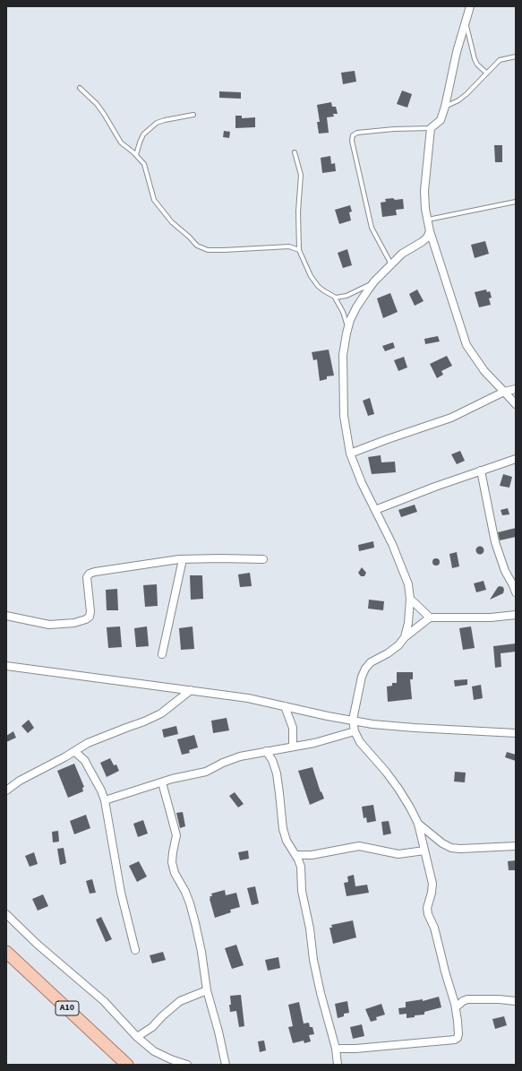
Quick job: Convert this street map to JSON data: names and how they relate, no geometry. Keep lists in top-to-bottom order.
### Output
{
  "streets": {
    "main road": ["A10"]
  }
}
